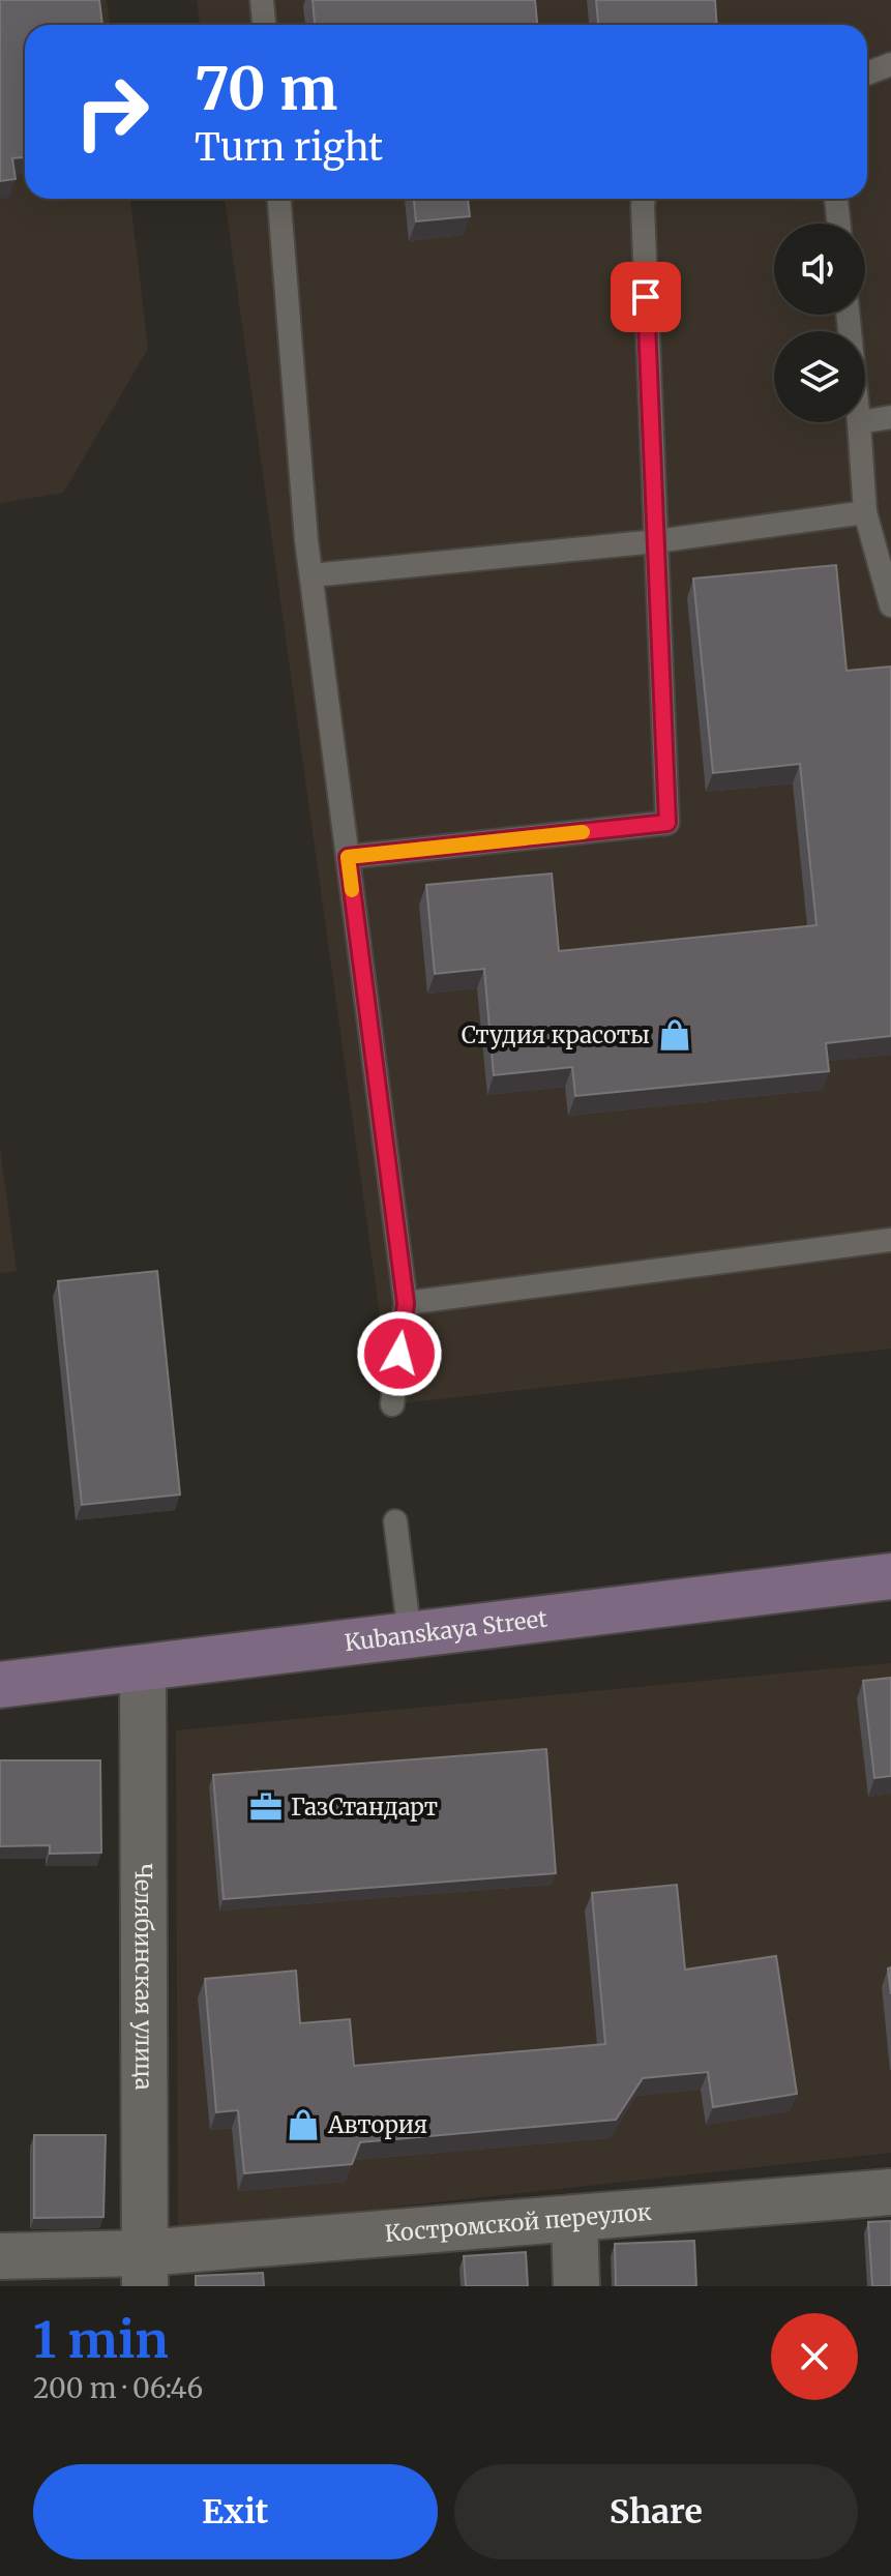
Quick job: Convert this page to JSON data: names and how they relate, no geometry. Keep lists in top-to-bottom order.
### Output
{
  "streets": {
    "main road": ["Kubanskaya Street"],
    "street": ["Челябинская улица", "Костромской переулок"]
  },
  "crossings": [
    ["Kubanskaya Street", "Челябинская улица"],
    ["Челябинская улица", "Костромской переулок"]
  ],
  "places": {
    "shop": ["Студия красоты", "Автория"],
    "office": ["ГазСтандарт"]
  },
  "page": {
    "turn": ["70 m", "Turn right"],
    "heading": ["1 min", "200 m · 06:46"],
    "buttons": ["Exit", "Share"]
  }
}
